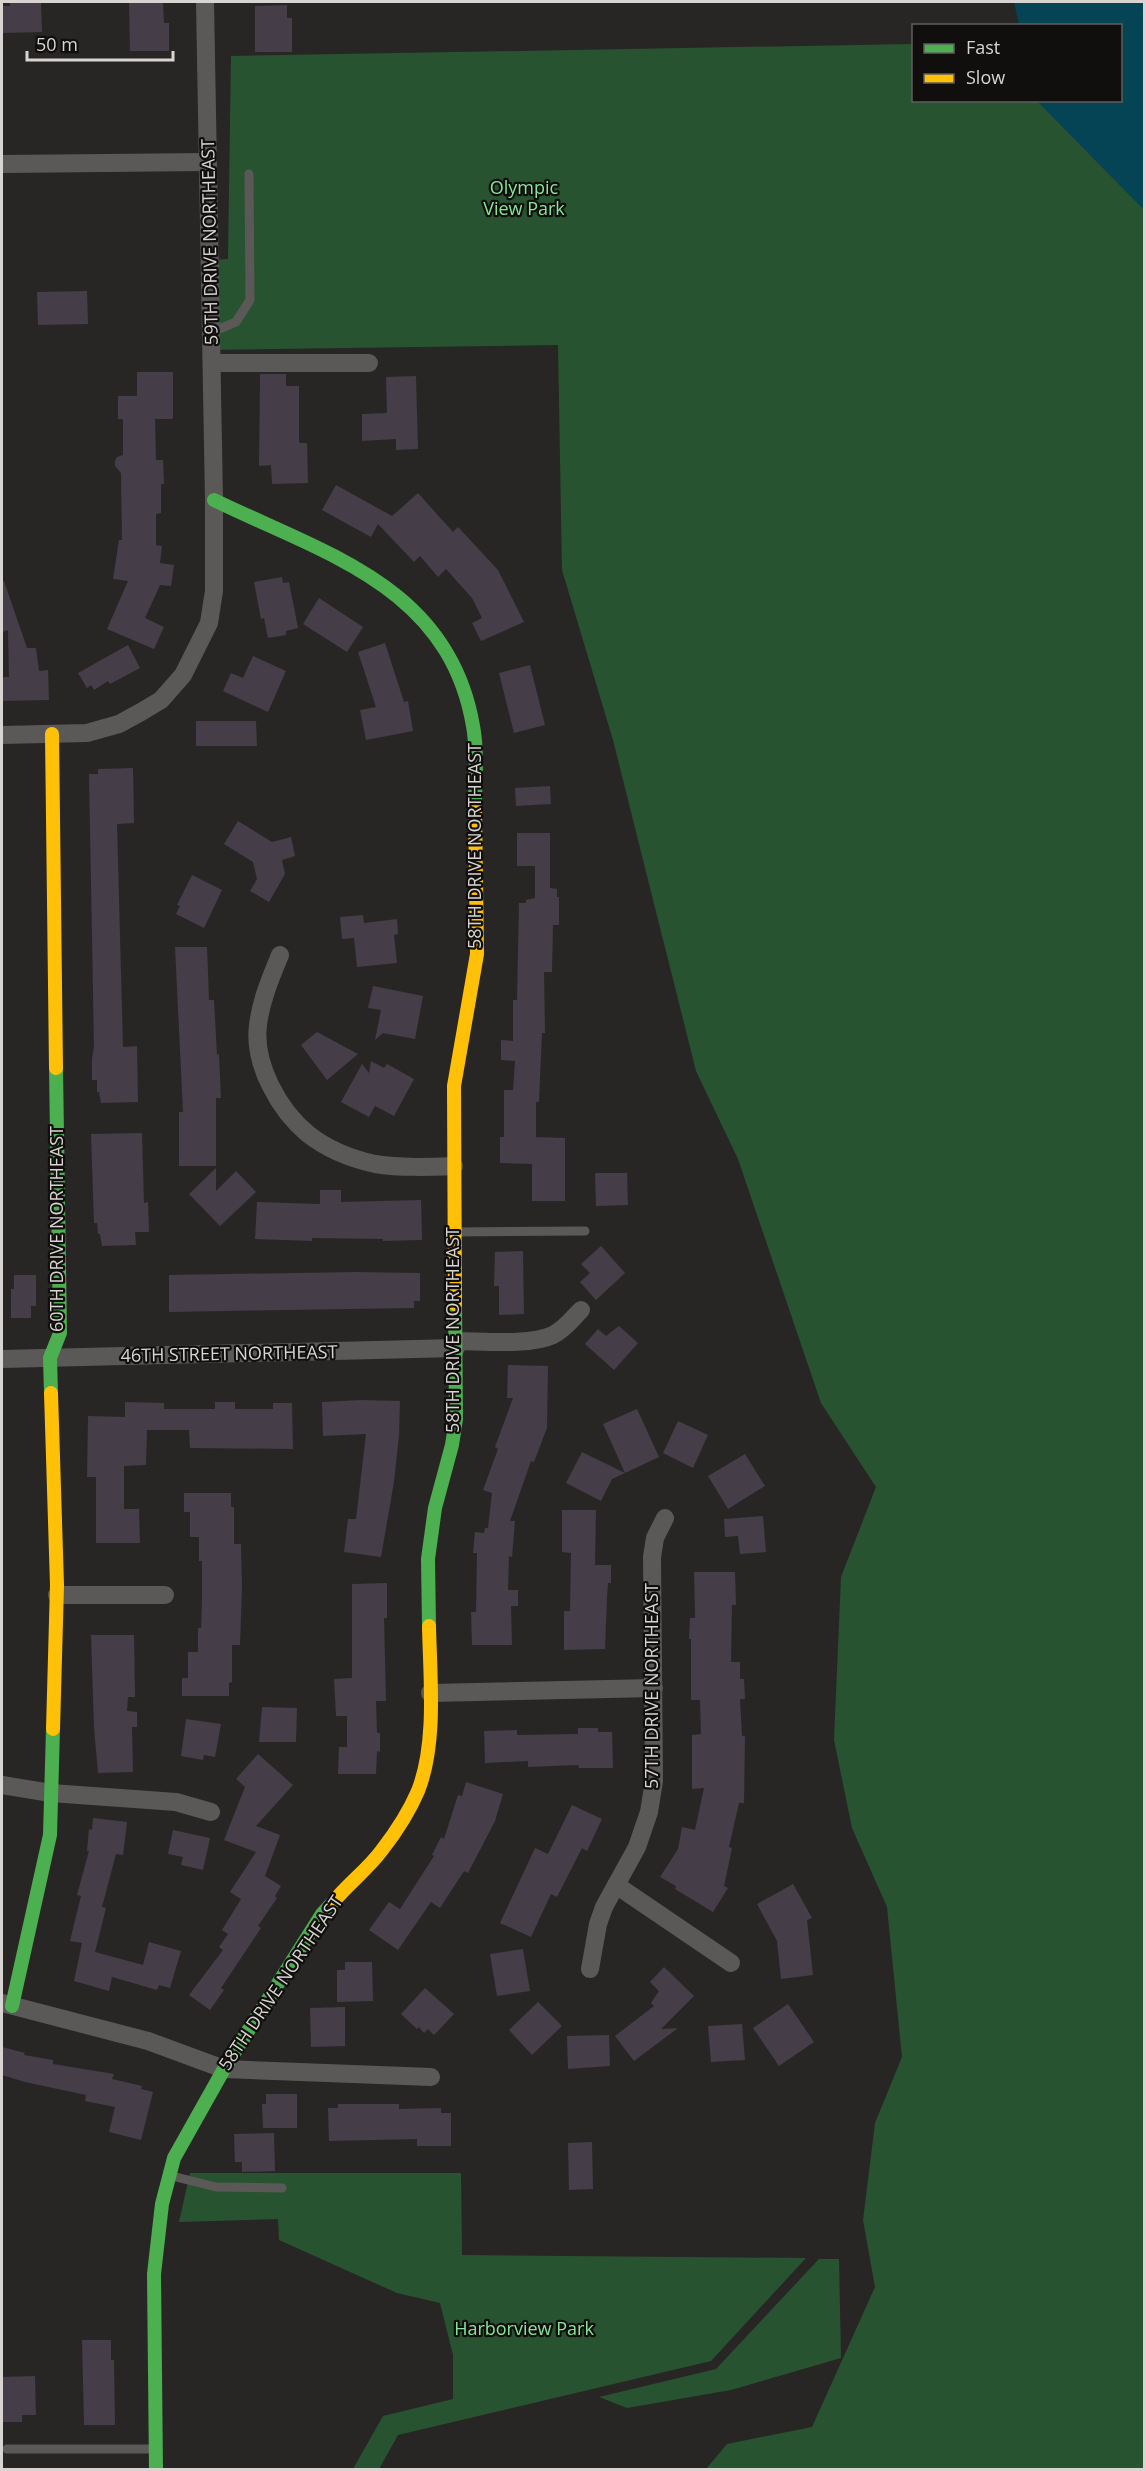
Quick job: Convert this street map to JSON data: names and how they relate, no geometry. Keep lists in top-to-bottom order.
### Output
{
  "streets": {
    "street": [
      "59TH DRIVE NORTHEAST",
      "58TH DRIVE NORTHEAST",
      "60TH DRIVE NORTHEAST",
      "46TH STREET NORTHEAST",
      "57TH DRIVE NORTHEAST"
    ]
  },
  "crossings": [
    ["58TH DRIVE NORTHEAST", "46TH STREET NORTHEAST"],
    ["60TH DRIVE NORTHEAST", "46TH STREET NORTHEAST"]
  ],
  "parks": ["Olympic View Park", "Harborview Park"],
  "legend": ["Fast", "Slow"],
  "scale_bar": "50 m"
}
